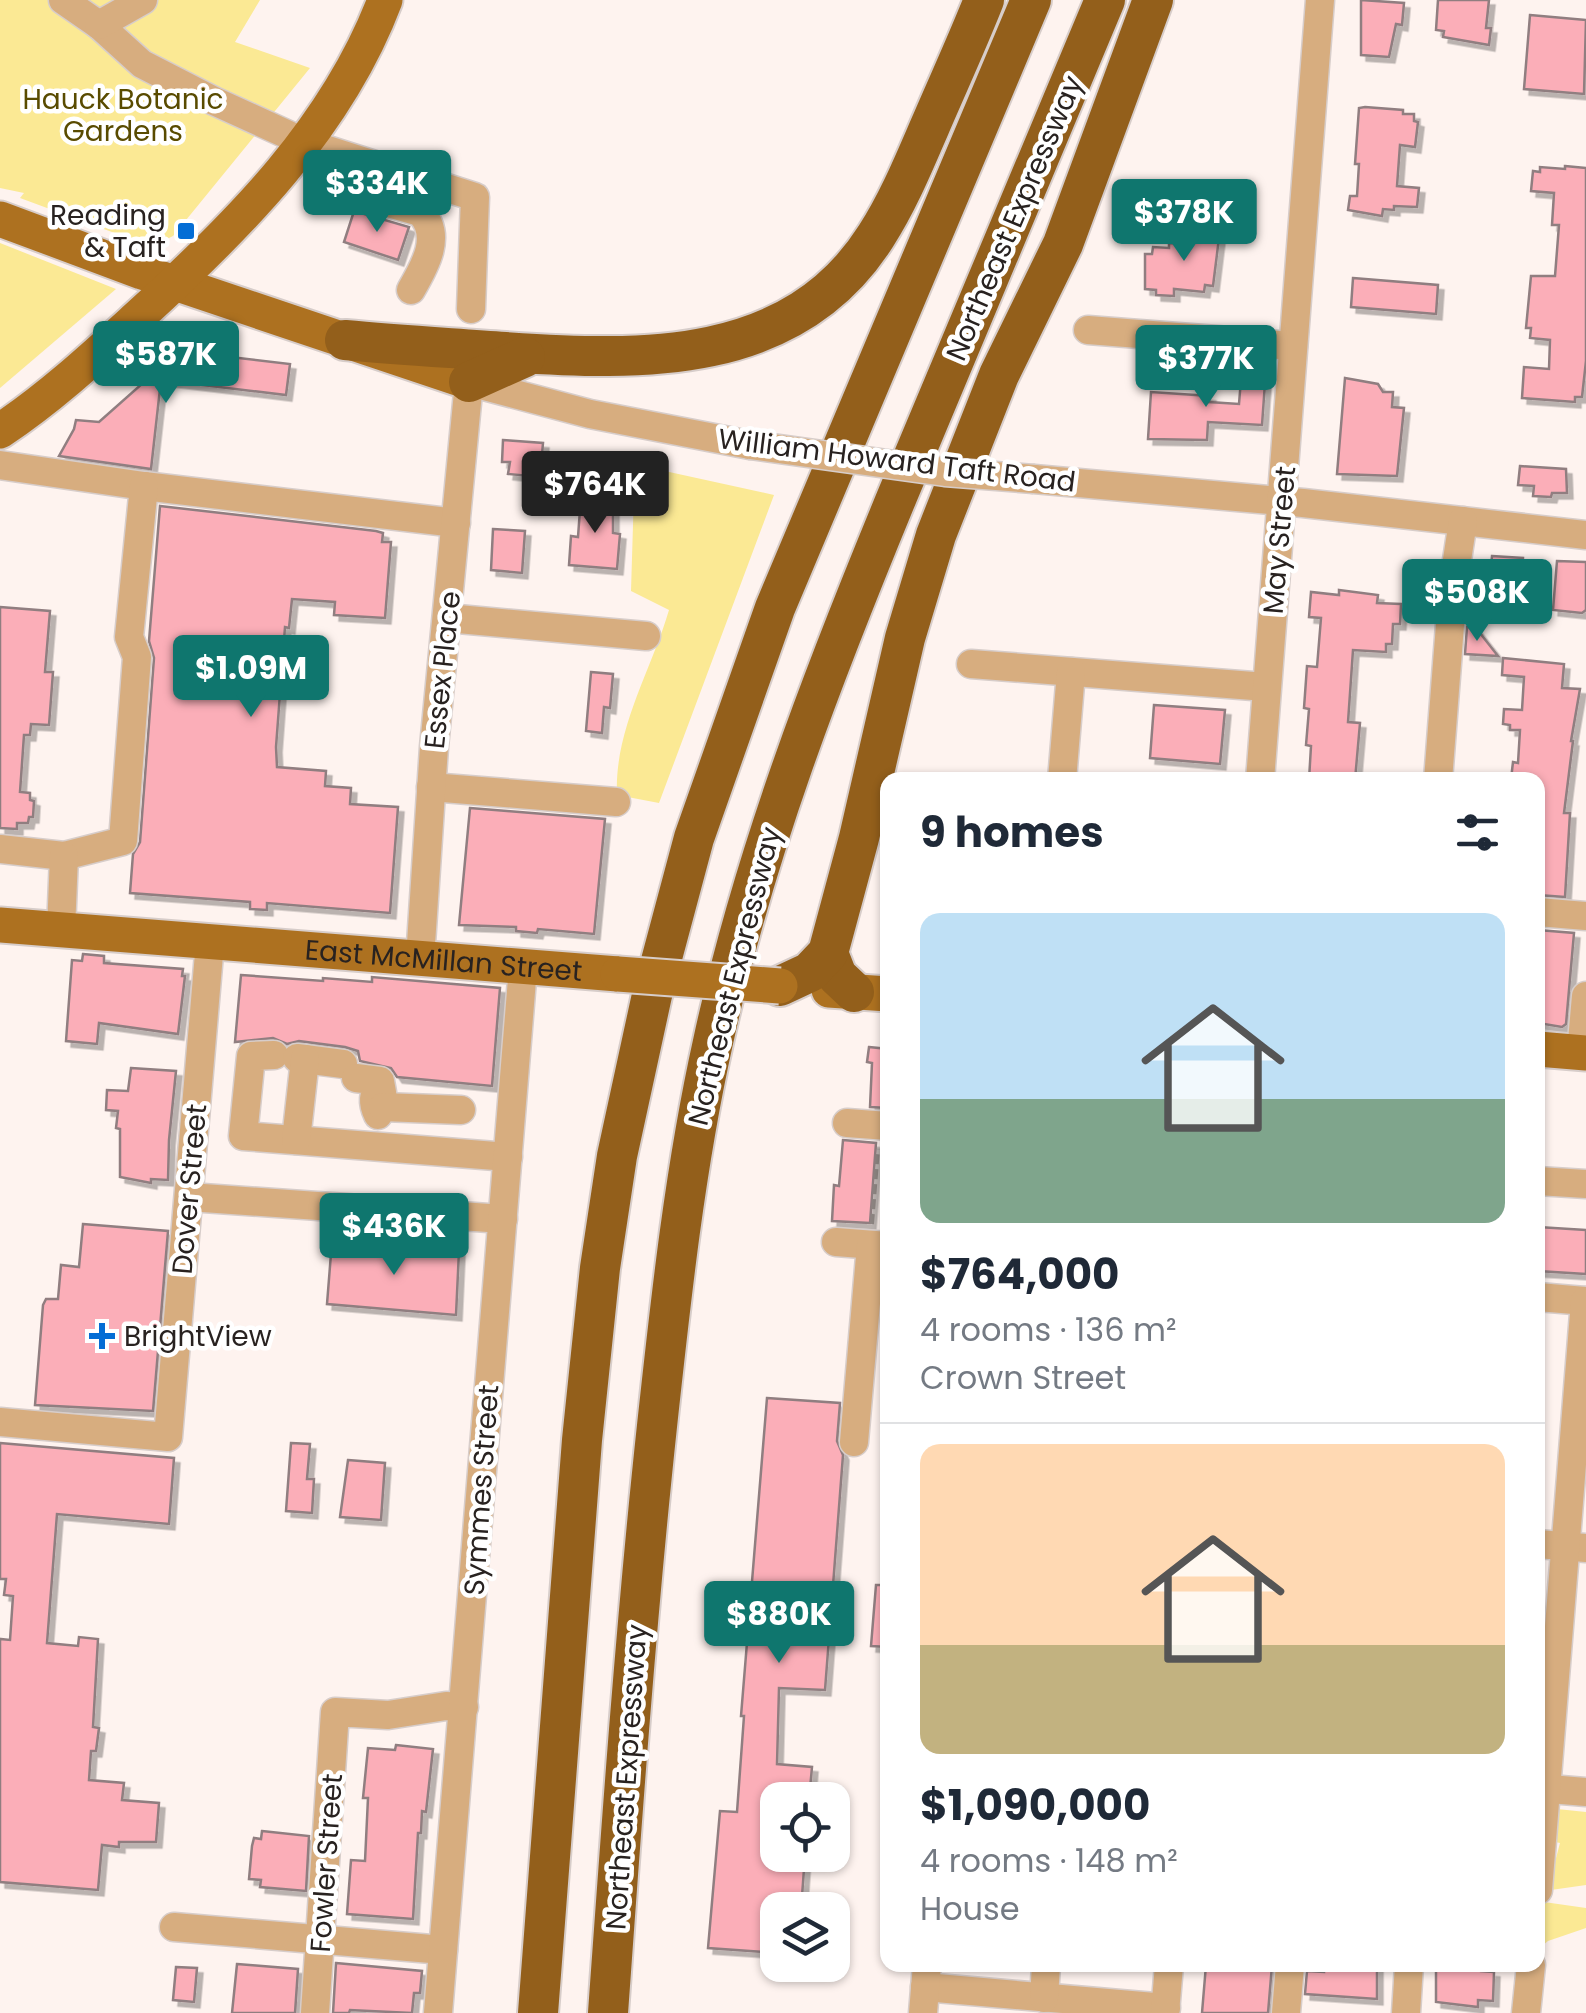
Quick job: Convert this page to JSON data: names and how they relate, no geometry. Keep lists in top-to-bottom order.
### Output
{
  "streets": {
    "highway": ["Northeast Expressway"],
    "main road": ["William Howard Taft Road", "East McMillan Street"],
    "street": [
      "May Street",
      "Essex Place",
      "Dover Street",
      "Symmes Street",
      "Fowler Street"
    ]
  },
  "crossings": [
    ["William Howard Taft Road", "May Street"],
    ["William Howard Taft Road", "Essex Place"],
    ["Essex Place", "East McMillan Street"],
    ["East McMillan Street", "Dover Street"],
    ["East McMillan Street", "Symmes Street"],
    ["Symmes Street", "Fowler Street"]
  ],
  "parks": ["Hauck Botanic Gardens"],
  "places": {
    "transit": ["Reading & Taft"],
    "health": ["BrightView"]
  },
  "page": {
    "price": [
      "$334K",
      "$378K",
      "$587K",
      "$377K",
      "$764K",
      "$508K",
      "$1.09M",
      "$436K",
      "$880K"
    ],
    "heading": "9 homes",
    "list": [
      {
        "name": "$764,000",
        "note": "4 rooms · 136 m² · Crown Street"
      },
      {
        "name": "$1,090,000",
        "note": "4 rooms · 148 m² · House"
      }
    ]
  }
}
